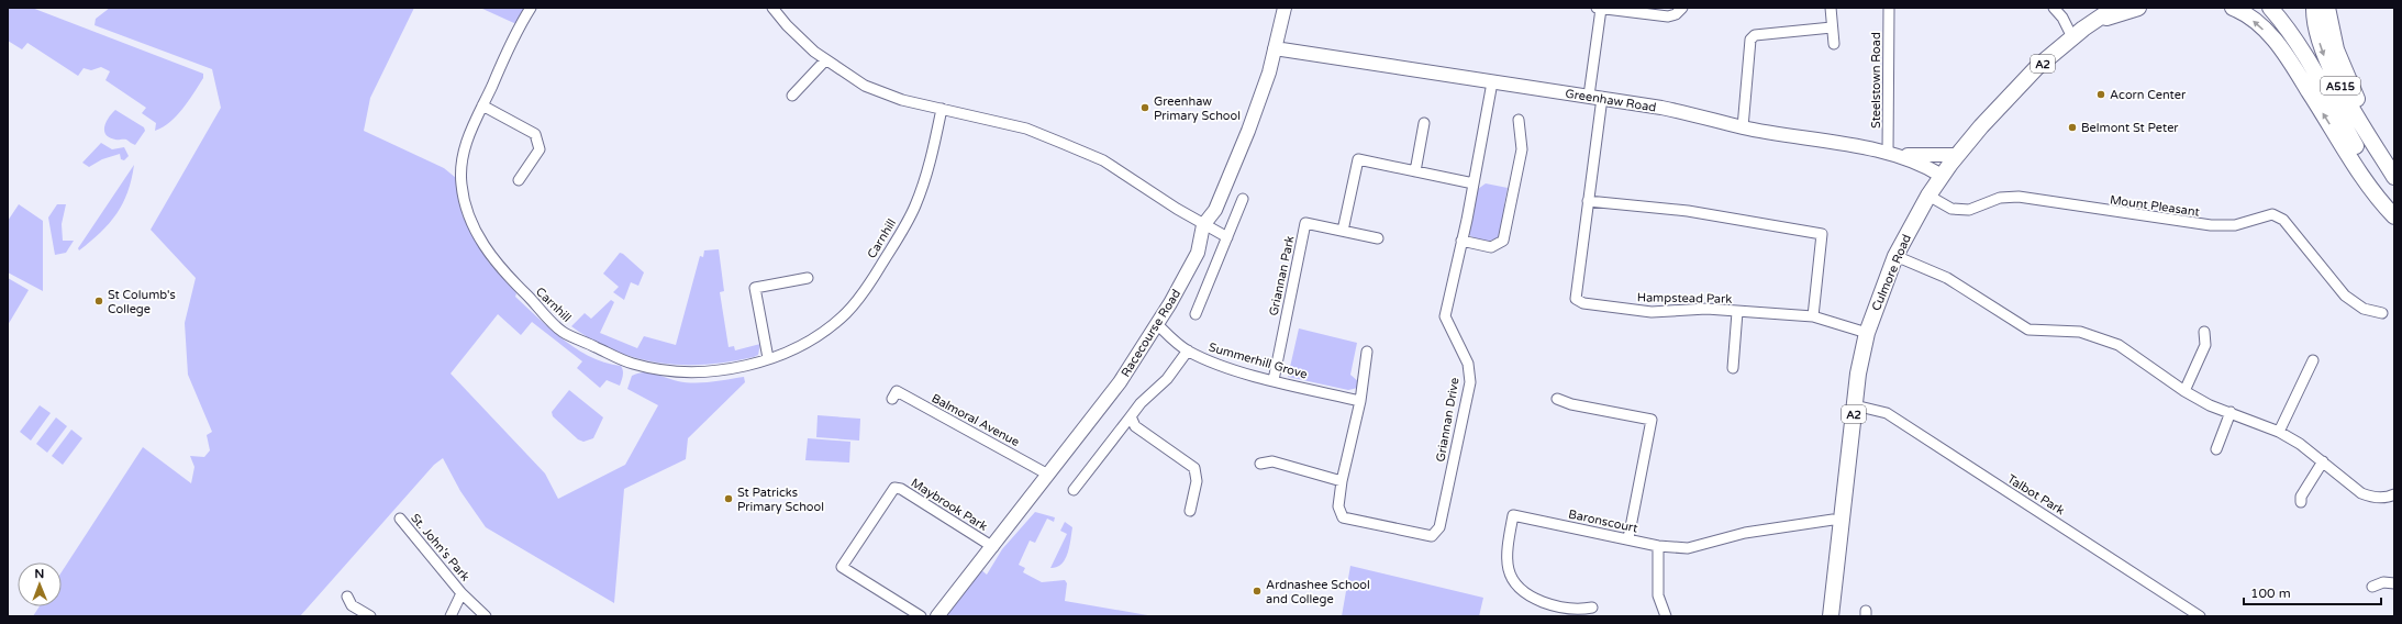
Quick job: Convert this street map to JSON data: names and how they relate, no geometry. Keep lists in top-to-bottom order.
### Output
{
  "streets": {
    "highway": ["A2", "A515", "Culmore Road"],
    "main road": ["Greenhaw Road", "Racecourse Road"],
    "street": [
      "Steelstown Road",
      "Mount Pleasant",
      "Carnhill",
      "Griannan Park",
      "Hampstead Park",
      "Summerhill Grove",
      "Balmoral Avenue",
      "Griannan Drive",
      "Talbot Park",
      "Maybrook Park",
      "Baronscourt",
      "St. John's Park"
    ]
  },
  "crossings": [
    ["Steelstown Road", "Greenhaw Road"],
    ["Greenhaw Road", "Culmore Road"],
    ["Greenhaw Road", "Hampstead Park"],
    ["Greenhaw Road", "Racecourse Road"],
    ["Greenhaw Road", "Griannan Drive"],
    ["Mount Pleasant", "Culmore Road"],
    ["Culmore Road", "Hampstead Park"],
    ["Culmore Road", "Talbot Park"],
    ["Culmore Road", "Baronscourt"],
    ["Griannan Park", "Summerhill Grove"],
    ["Racecourse Road", "Summerhill Grove"],
    ["Racecourse Road", "Balmoral Avenue"],
    ["Racecourse Road", "Maybrook Park"],
    ["Summerhill Grove", "Griannan Drive"]
  ],
  "places": [
    "Acorn Center",
    "Greenhaw Primary School",
    "Belmont St Peter",
    "St Columb's College",
    "St Patricks Primary School",
    "Ardnashee School and College"
  ],
  "scale_bar": "100 m",
  "north": "top"
}
